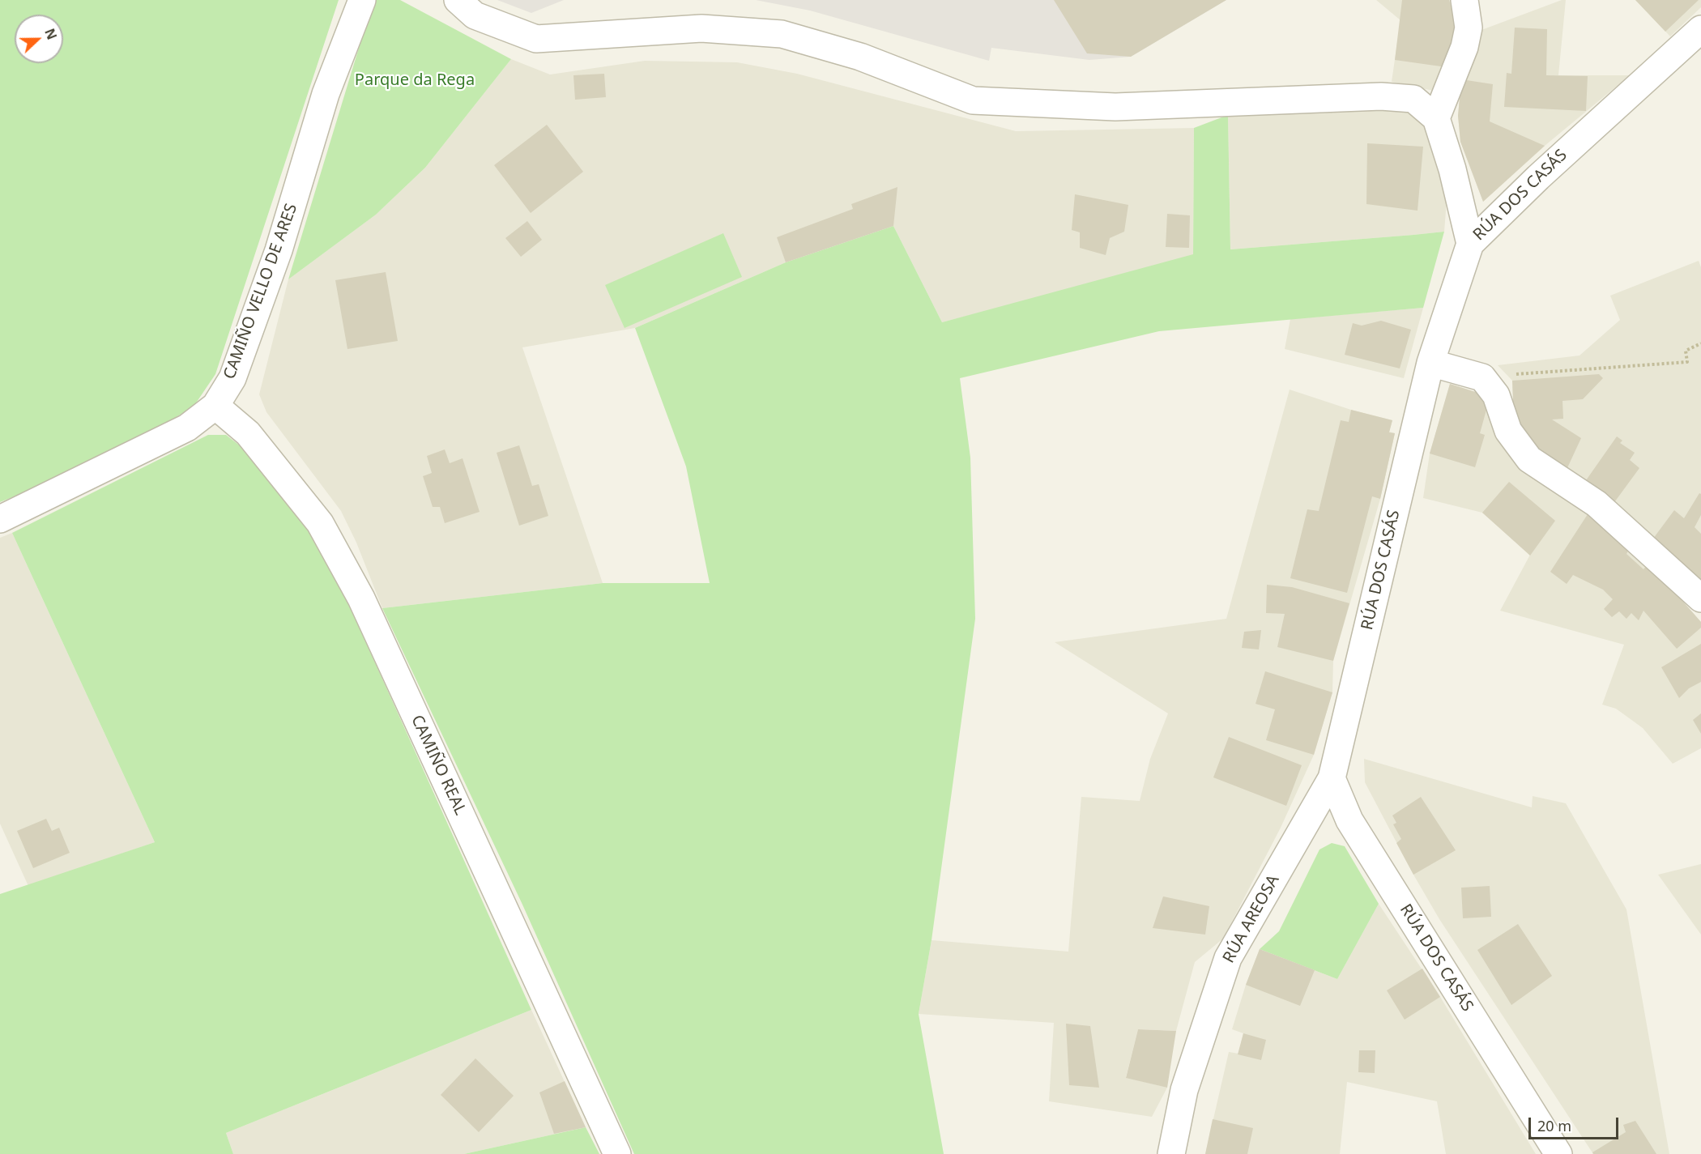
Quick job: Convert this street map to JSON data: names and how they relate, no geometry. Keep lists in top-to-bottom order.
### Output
{
  "streets": {
    "street": [
      "RÚA DOS CASÁS",
      "CAMIÑO VELLO DE ARES",
      "CAMIÑO REAL",
      "RÚA AREOSA"
    ]
  },
  "crossings": [
    ["RÚA DOS CASÁS", "RÚA AREOSA"],
    ["CAMIÑO VELLO DE ARES", "CAMIÑO REAL"]
  ],
  "parks": ["Parque da Rega"],
  "scale_bar": "20 m",
  "north": "right"
}
